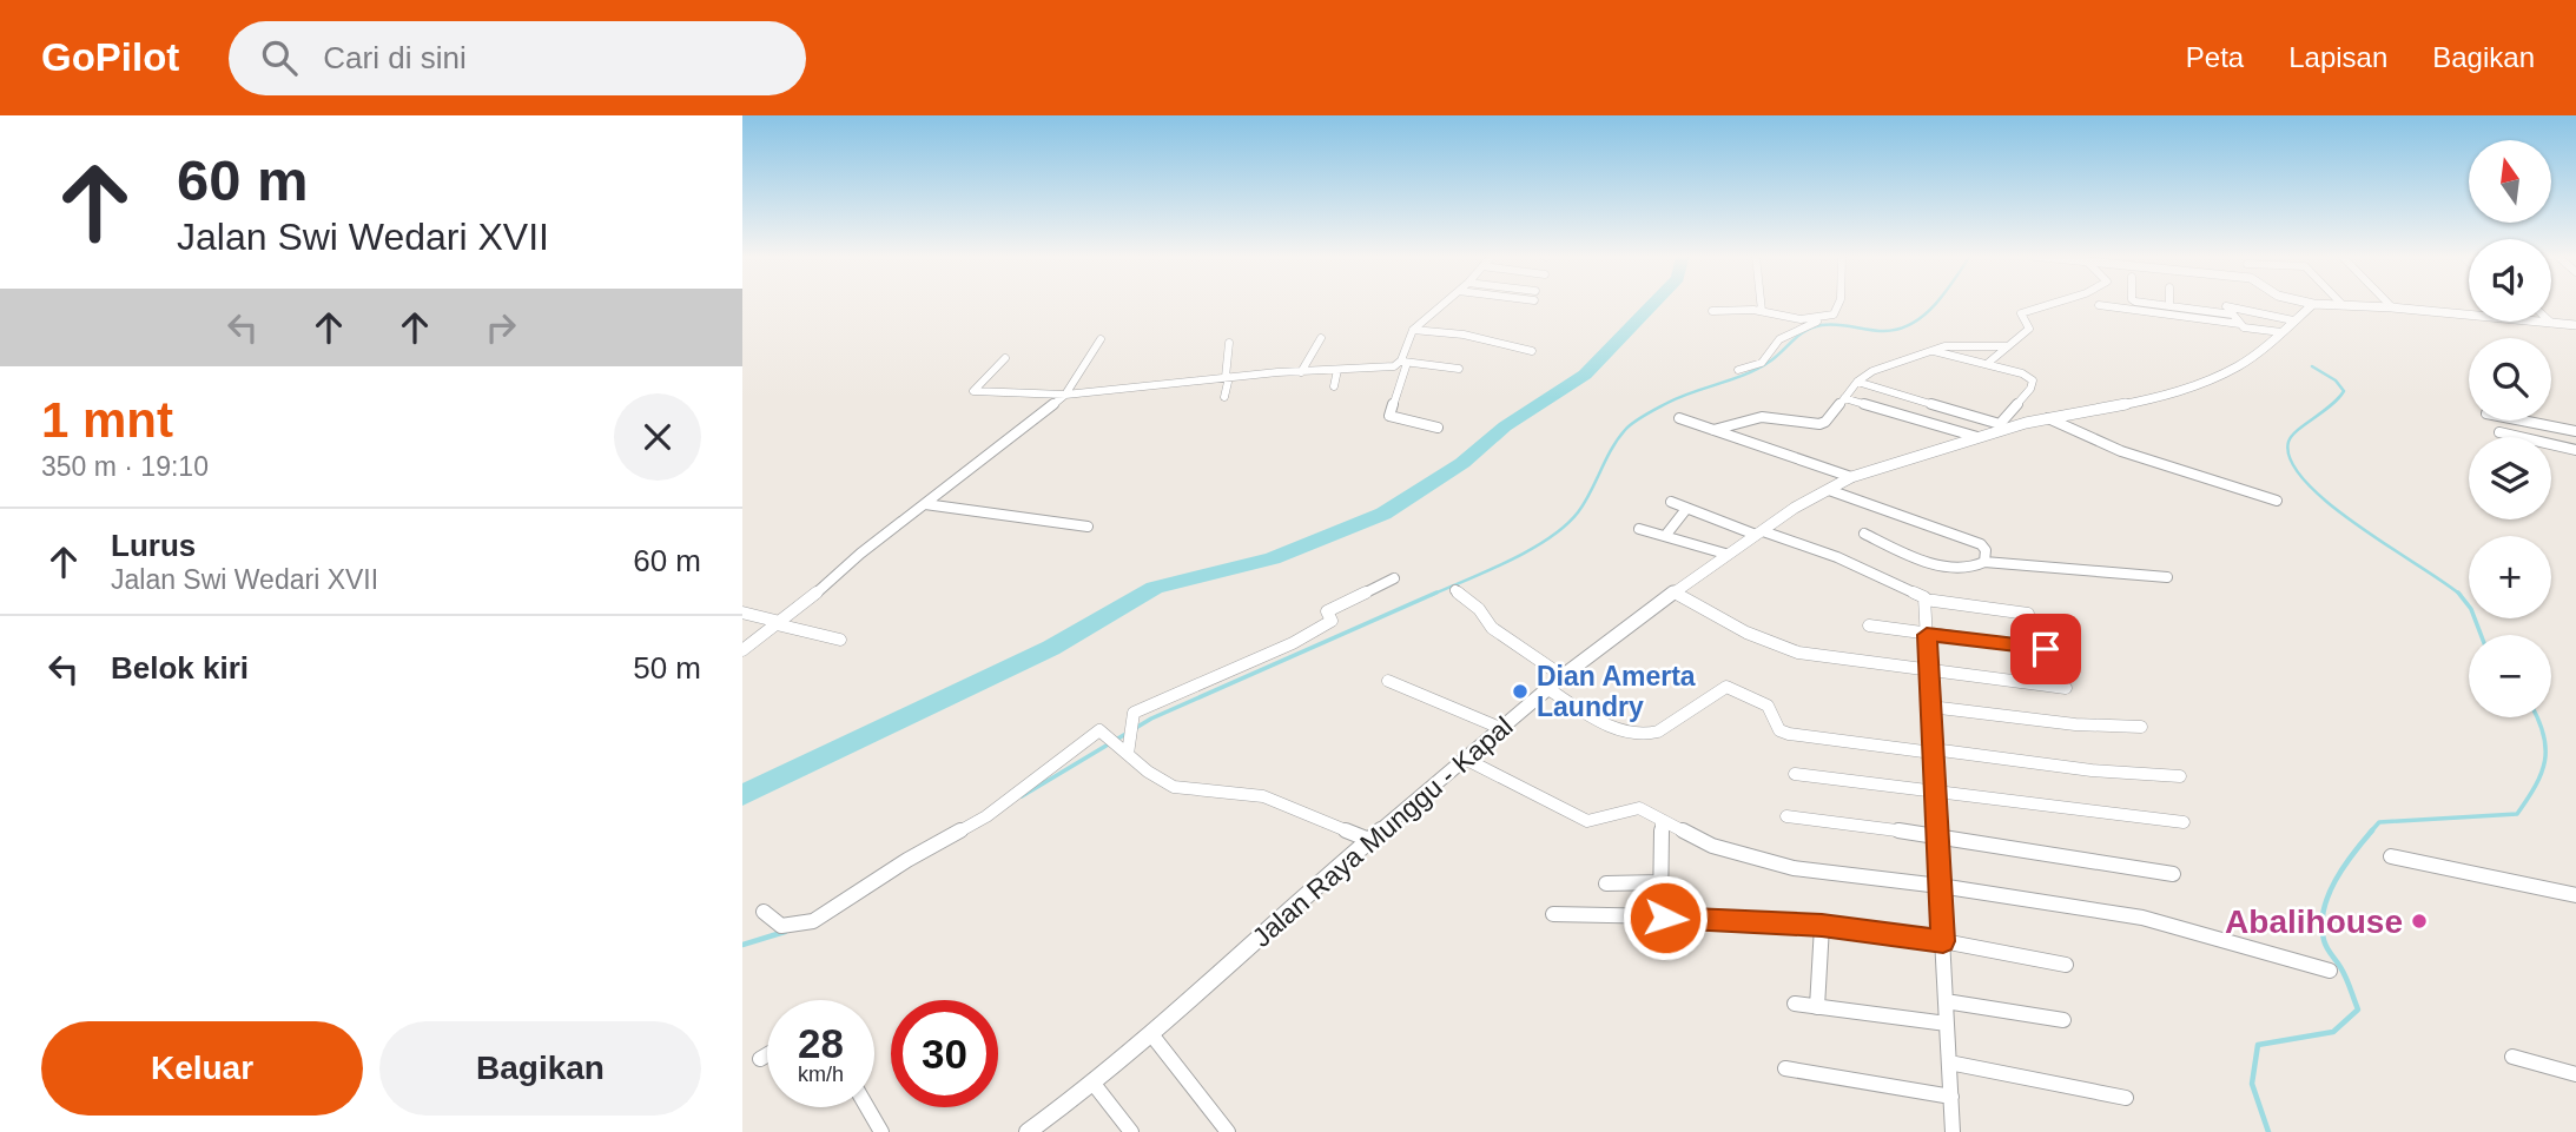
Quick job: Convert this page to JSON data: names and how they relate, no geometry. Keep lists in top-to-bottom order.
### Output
{
  "streets": {
    "street": ["Jalan Raya Munggu - Kapal"]
  },
  "places": ["Dian Amerta Laundry", "Abalihouse"],
  "north": "top",
  "page": {
    "header": "GoPilot",
    "search": "Cari di sini",
    "nav": ["Peta", "Lapisan", "Bagikan"],
    "turn": ["60 m", "Jalan Swi Wedari XVII"],
    "map_buttons": ["+", "−"],
    "heading": ["1 mnt", "350 m · 19:10"],
    "list": [
      {
        "name": "Lurus",
        "note": "Jalan Swi Wedari XVII",
        "value": "60 m"
      },
      {
        "name": "Belok kiri",
        "value": "50 m"
      }
    ],
    "speed": "28 km/h",
    "limit": "30",
    "buttons": ["Keluar", "Bagikan"]
  }
}
